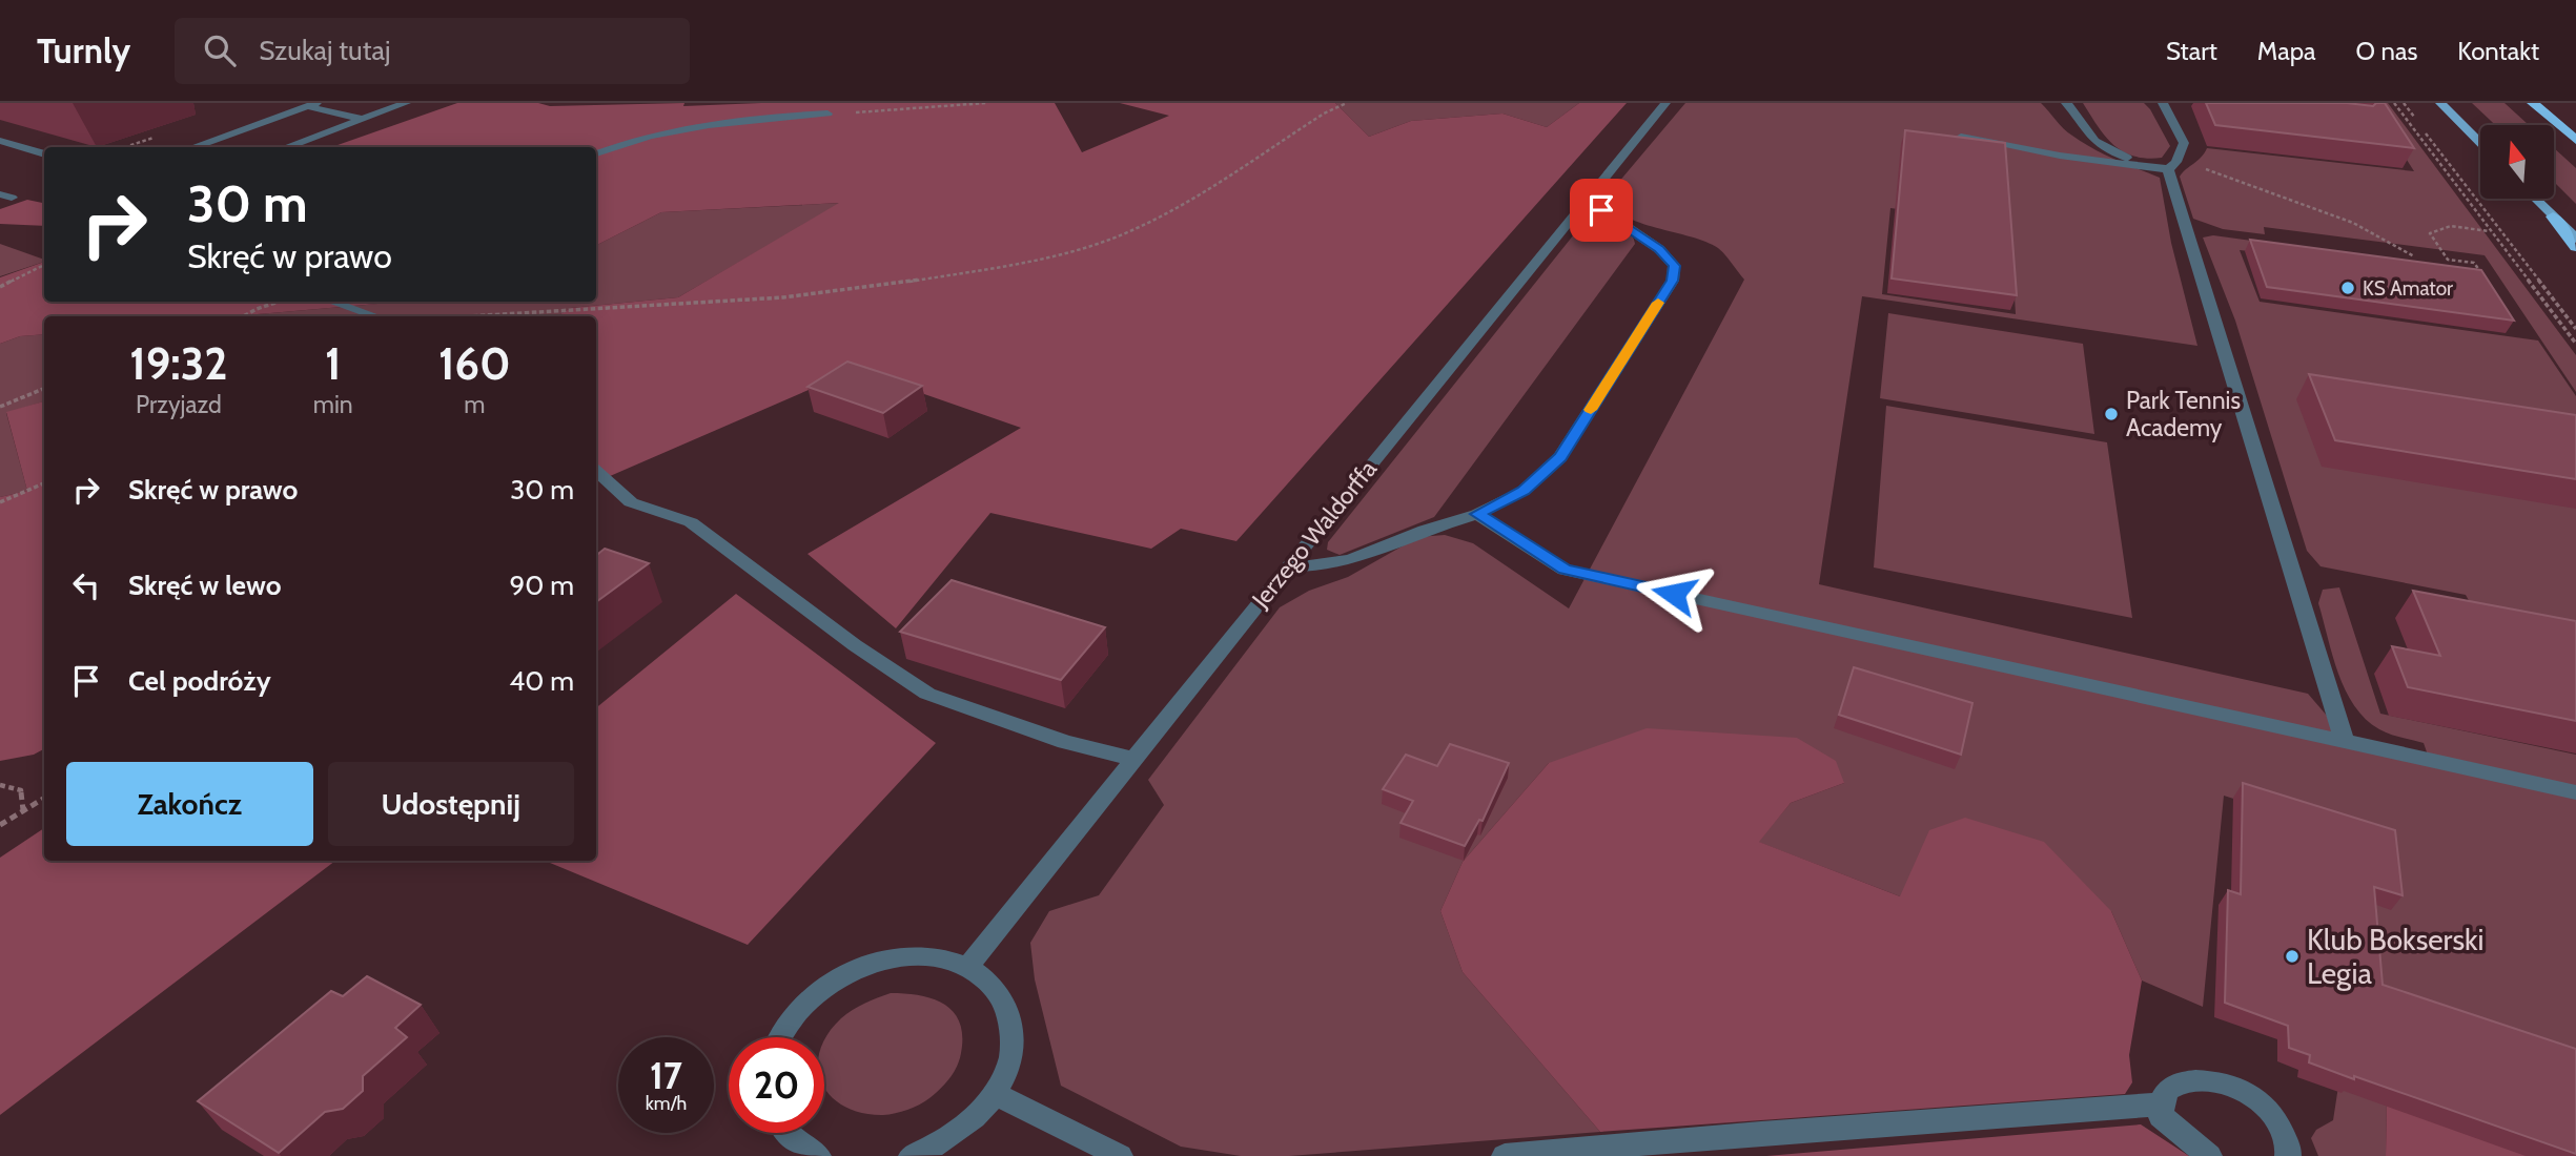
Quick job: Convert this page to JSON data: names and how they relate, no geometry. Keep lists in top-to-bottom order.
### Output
{
  "streets": {
    "street": ["Jerzego Waldorffa"]
  },
  "places": ["KS Amator", "Park Tennis Academy", "Klub Bokserski Legia"],
  "north": "top",
  "page": {
    "header": "Turnly",
    "search": "Szukaj tutaj",
    "nav": [
      "Start",
      "Mapa",
      "O nas",
      "Kontakt"
    ],
    "turn": ["30 m", "Skręć w prawo"],
    "eta": [
      "19:32",
      "Przyjazd",
      "1",
      "min",
      "160",
      "m"
    ],
    "list": [
      {
        "name": "Skręć w prawo",
        "value": "30 m"
      },
      {
        "name": "Skręć w lewo",
        "value": "90 m"
      },
      {
        "name": "Cel podróży",
        "value": "40 m"
      }
    ],
    "buttons": ["Zakończ", "Udostępnij"],
    "speed": "17 km/h",
    "limit": "20"
  }
}
